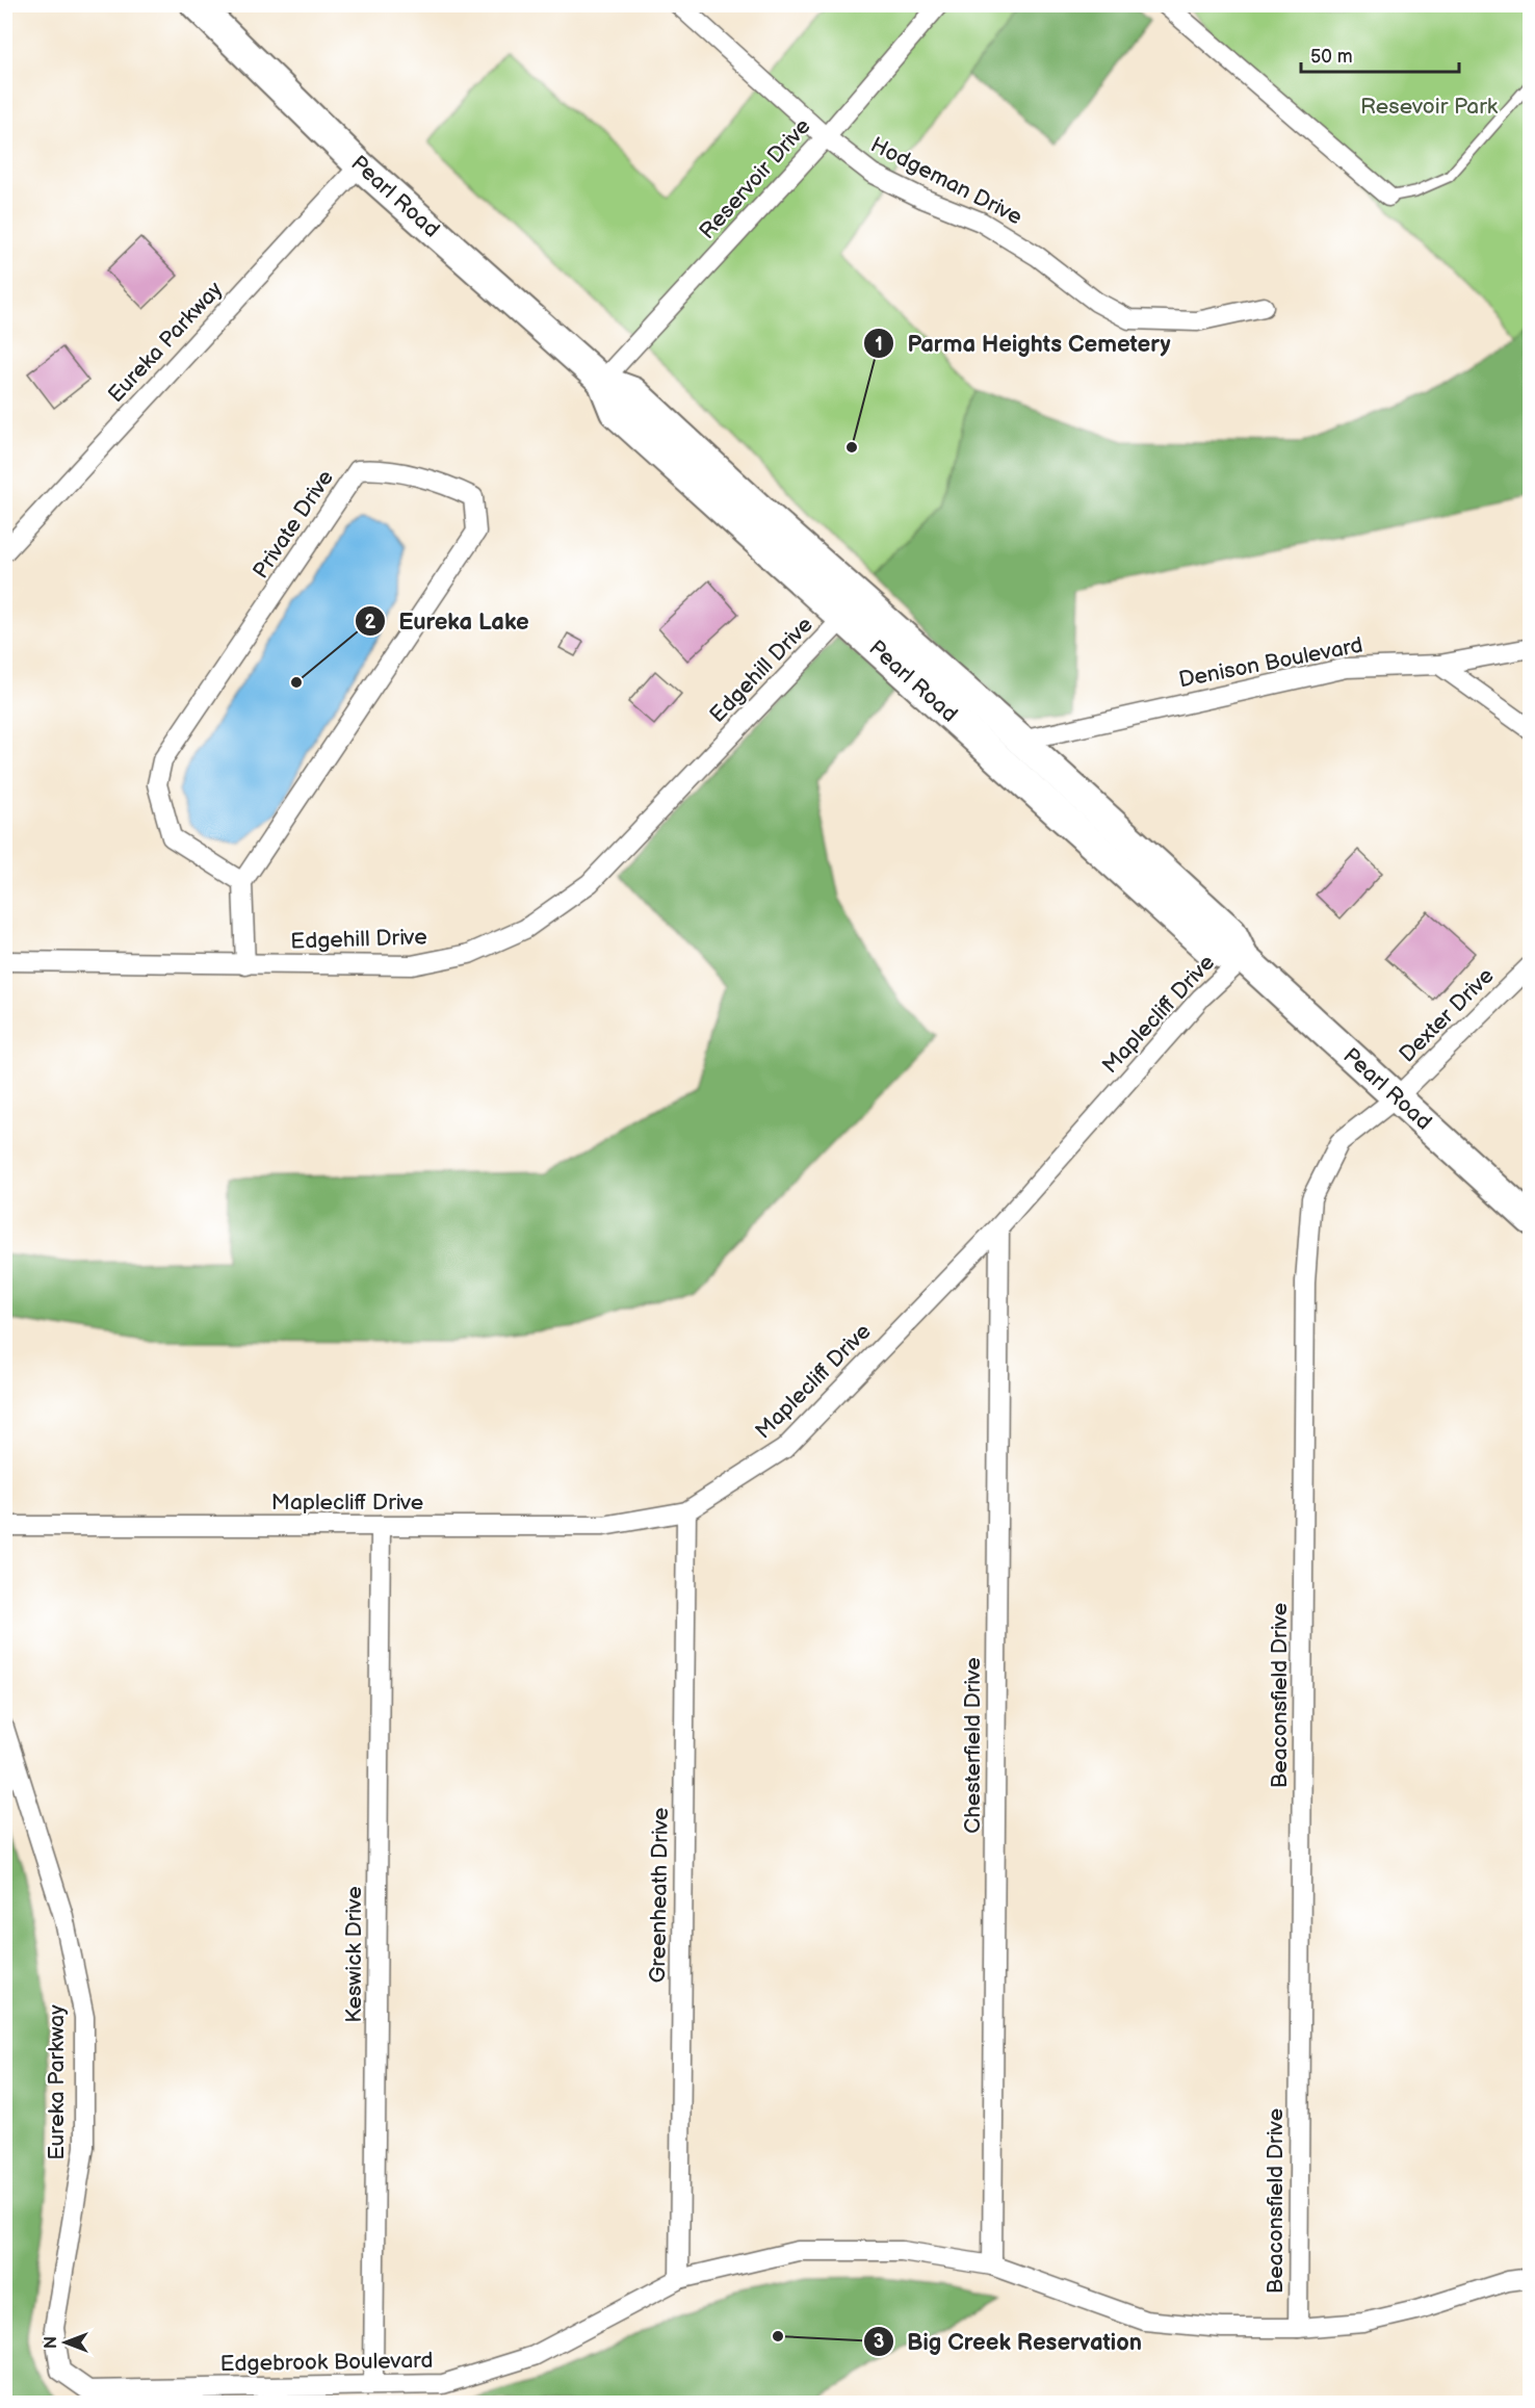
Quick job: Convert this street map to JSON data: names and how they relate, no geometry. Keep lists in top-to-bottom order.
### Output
{
  "streets": {
    "main road": ["Pearl Road"],
    "street": [
      "Reservoir Drive",
      "Hodgeman Drive",
      "Eureka Parkway",
      "Private Drive",
      "Denison Boulevard",
      "Edgehill Drive",
      "Maplecliff Drive",
      "Dexter Drive",
      "Beaconsfield Drive",
      "Chesterfield Drive",
      "Greenheath Drive",
      "Keswick Drive",
      "Edgebrook Boulevard"
    ]
  },
  "crossings": [
    ["Reservoir Drive", "Hodgeman Drive"],
    ["Reservoir Drive", "Pearl Road"],
    ["Pearl Road", "Eureka Parkway"],
    ["Pearl Road", "Denison Boulevard"],
    ["Pearl Road", "Edgehill Drive"],
    ["Pearl Road", "Maplecliff Drive"],
    ["Pearl Road", "Dexter Drive"],
    ["Pearl Road", "Beaconsfield Drive"],
    ["Eureka Parkway", "Edgebrook Boulevard"],
    ["Maplecliff Drive", "Chesterfield Drive"],
    ["Maplecliff Drive", "Greenheath Drive"],
    ["Maplecliff Drive", "Keswick Drive"],
    ["Dexter Drive", "Beaconsfield Drive"],
    ["Beaconsfield Drive", "Edgebrook Boulevard"],
    ["Chesterfield Drive", "Edgebrook Boulevard"],
    ["Greenheath Drive", "Edgebrook Boulevard"],
    ["Keswick Drive", "Edgebrook Boulevard"]
  ],
  "parks": ["Resevoir Park"],
  "places": ["Parma Heights Cemetery", "Eureka Lake", "Big Creek Reservation"],
  "scale_bar": "50 m",
  "north": "left"
}
